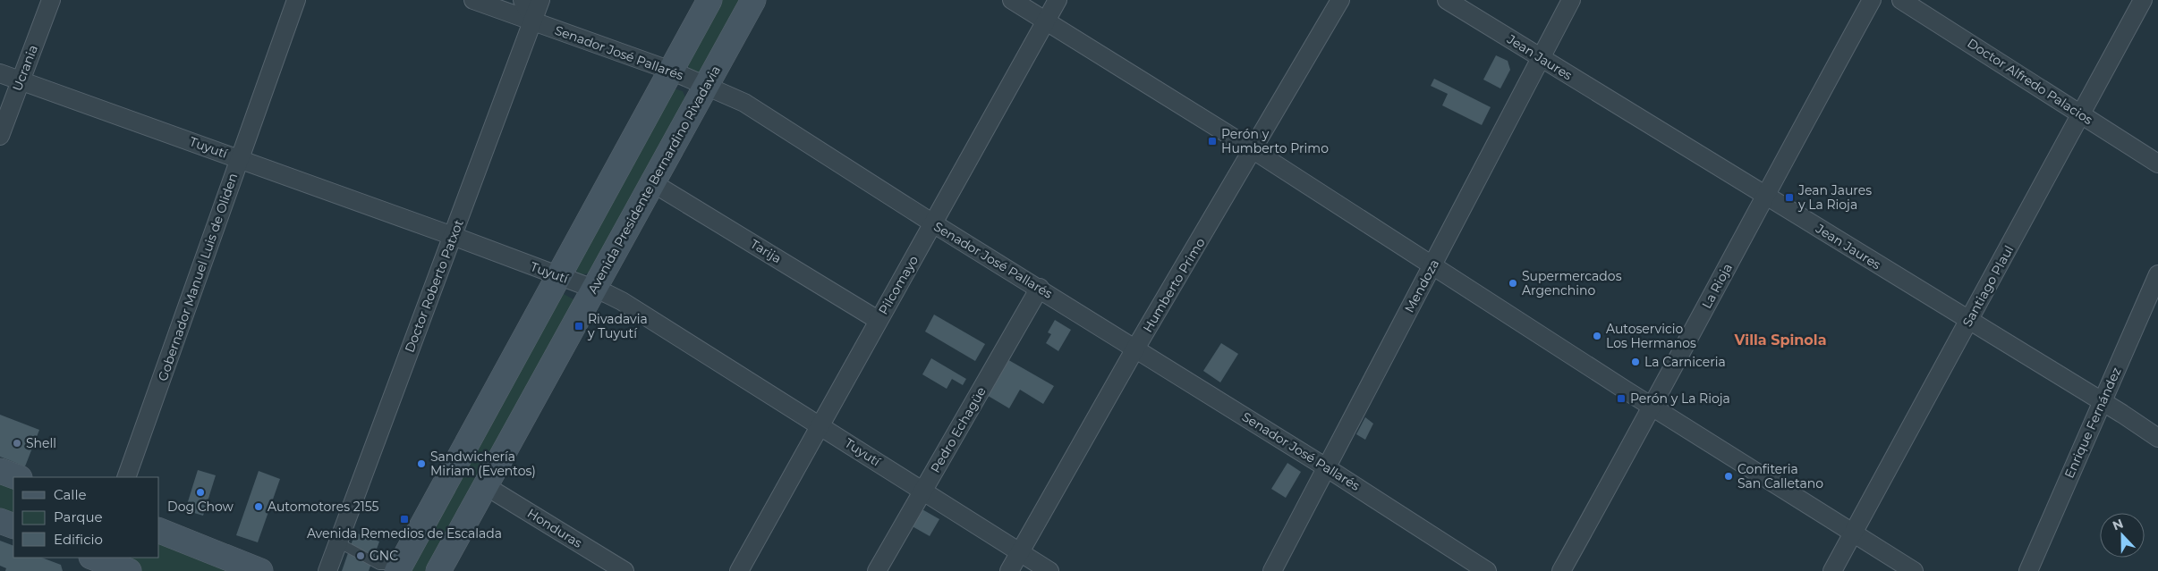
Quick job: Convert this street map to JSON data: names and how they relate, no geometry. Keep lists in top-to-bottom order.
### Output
{
  "streets": {
    "main road": ["Avenida Presidente Bernardino Rivadavia"],
    "street": [
      "Senador José Pallarés",
      "Jean Jaures",
      "Ucrania",
      "Doctor Alfredo Palacios",
      "Tuyutí",
      "Tarija",
      "Gobernador Manuel Luis de Oliden",
      "Pilcomayo",
      "Humberto Primo",
      "Doctor Roberto Patxot",
      "Mendoza",
      "La Rioja",
      "Santiago Plaul",
      "Enrique Fernández",
      "Pedro Echagüe",
      "Honduras"
    ]
  },
  "crossings": [
    ["Senador José Pallarés", "Avenida Presidente Bernardino Rivadavia"],
    ["Senador José Pallarés", "Pilcomayo"],
    ["Senador José Pallarés", "Humberto Primo"],
    ["Senador José Pallarés", "Doctor Roberto Patxot"],
    ["Senador José Pallarés", "Mendoza"],
    ["Senador José Pallarés", "Pedro Echagüe"],
    ["Jean Jaures", "Mendoza"],
    ["Jean Jaures", "La Rioja"],
    ["Jean Jaures", "Santiago Plaul"],
    ["Jean Jaures", "Enrique Fernández"],
    ["Ucrania", "Tuyutí"],
    ["Doctor Alfredo Palacios", "Santiago Plaul"],
    ["Tuyutí", "Avenida Presidente Bernardino Rivadavia"],
    ["Tuyutí", "Gobernador Manuel Luis de Oliden"],
    ["Tuyutí", "Pilcomayo"],
    ["Tuyutí", "Humberto Primo"],
    ["Tuyutí", "Doctor Roberto Patxot"],
    ["Tuyutí", "Pedro Echagüe"],
    ["Avenida Presidente Bernardino Rivadavia", "Tarija"],
    ["Avenida Presidente Bernardino Rivadavia", "Honduras"],
    ["Tarija", "Pilcomayo"]
  ],
  "districts": ["Villa Spinola"],
  "places": {
    "transit": [
      "Perón y Humberto Primo",
      "Jean Jaures y La Rioja",
      "Rivadavia y Tuyutí",
      "Perón y La Rioja",
      "Avenida Remedios de Escalada"
    ],
    "other": [
      "Supermercados Argenchino",
      "Autoservicio Los Hermanos",
      "La Carniceria",
      "Shell",
      "Sandwichería Miriam (Eventos)",
      "Confiteria San Calletano",
      "Dog Chow",
      "Automotores 2155",
      "GNC"
    ]
  },
  "legend": ["Calle", "Parque", "Edificio"],
  "north": "top"
}
